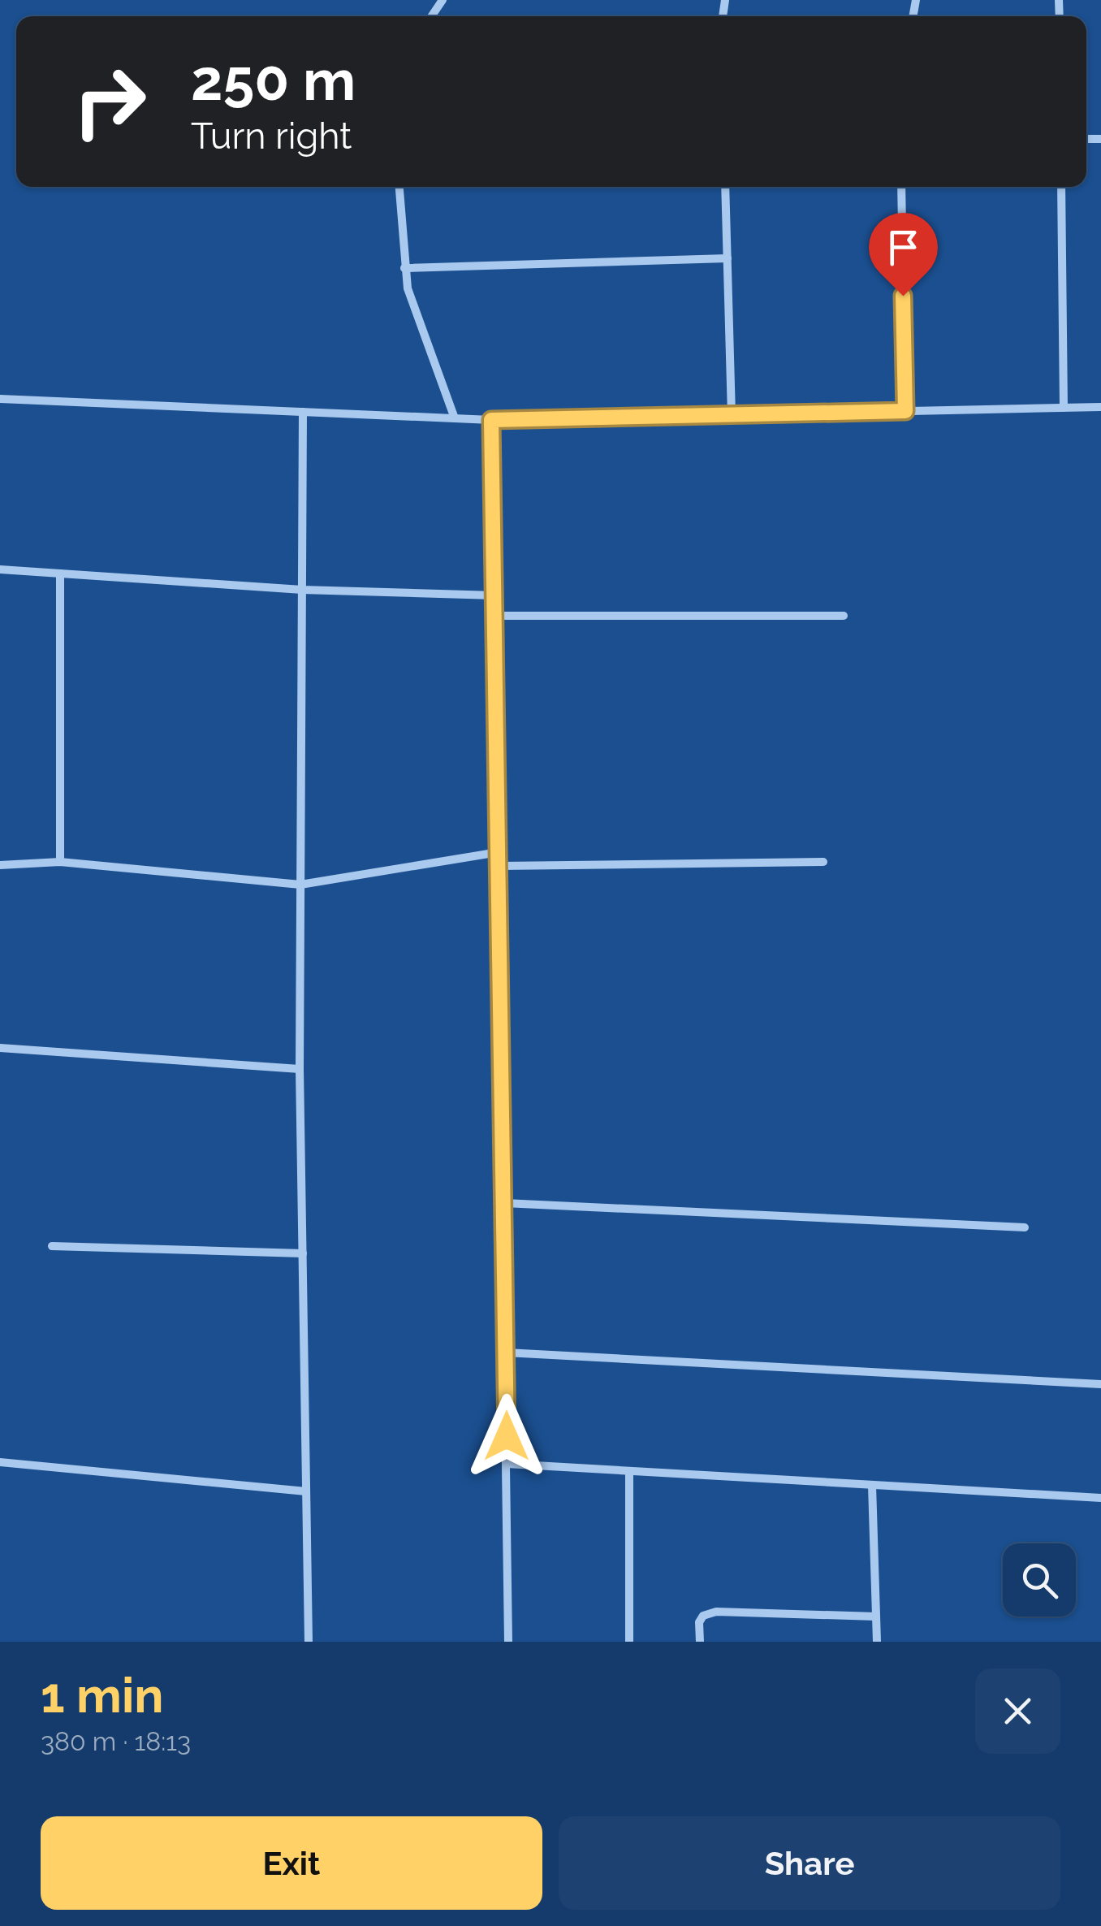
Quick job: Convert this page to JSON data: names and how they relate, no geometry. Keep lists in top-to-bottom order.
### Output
{
  "page": {
    "turn": ["250 m", "Turn right"],
    "heading": ["1 min", "380 m · 18:13"],
    "buttons": ["Exit", "Share"]
  }
}
